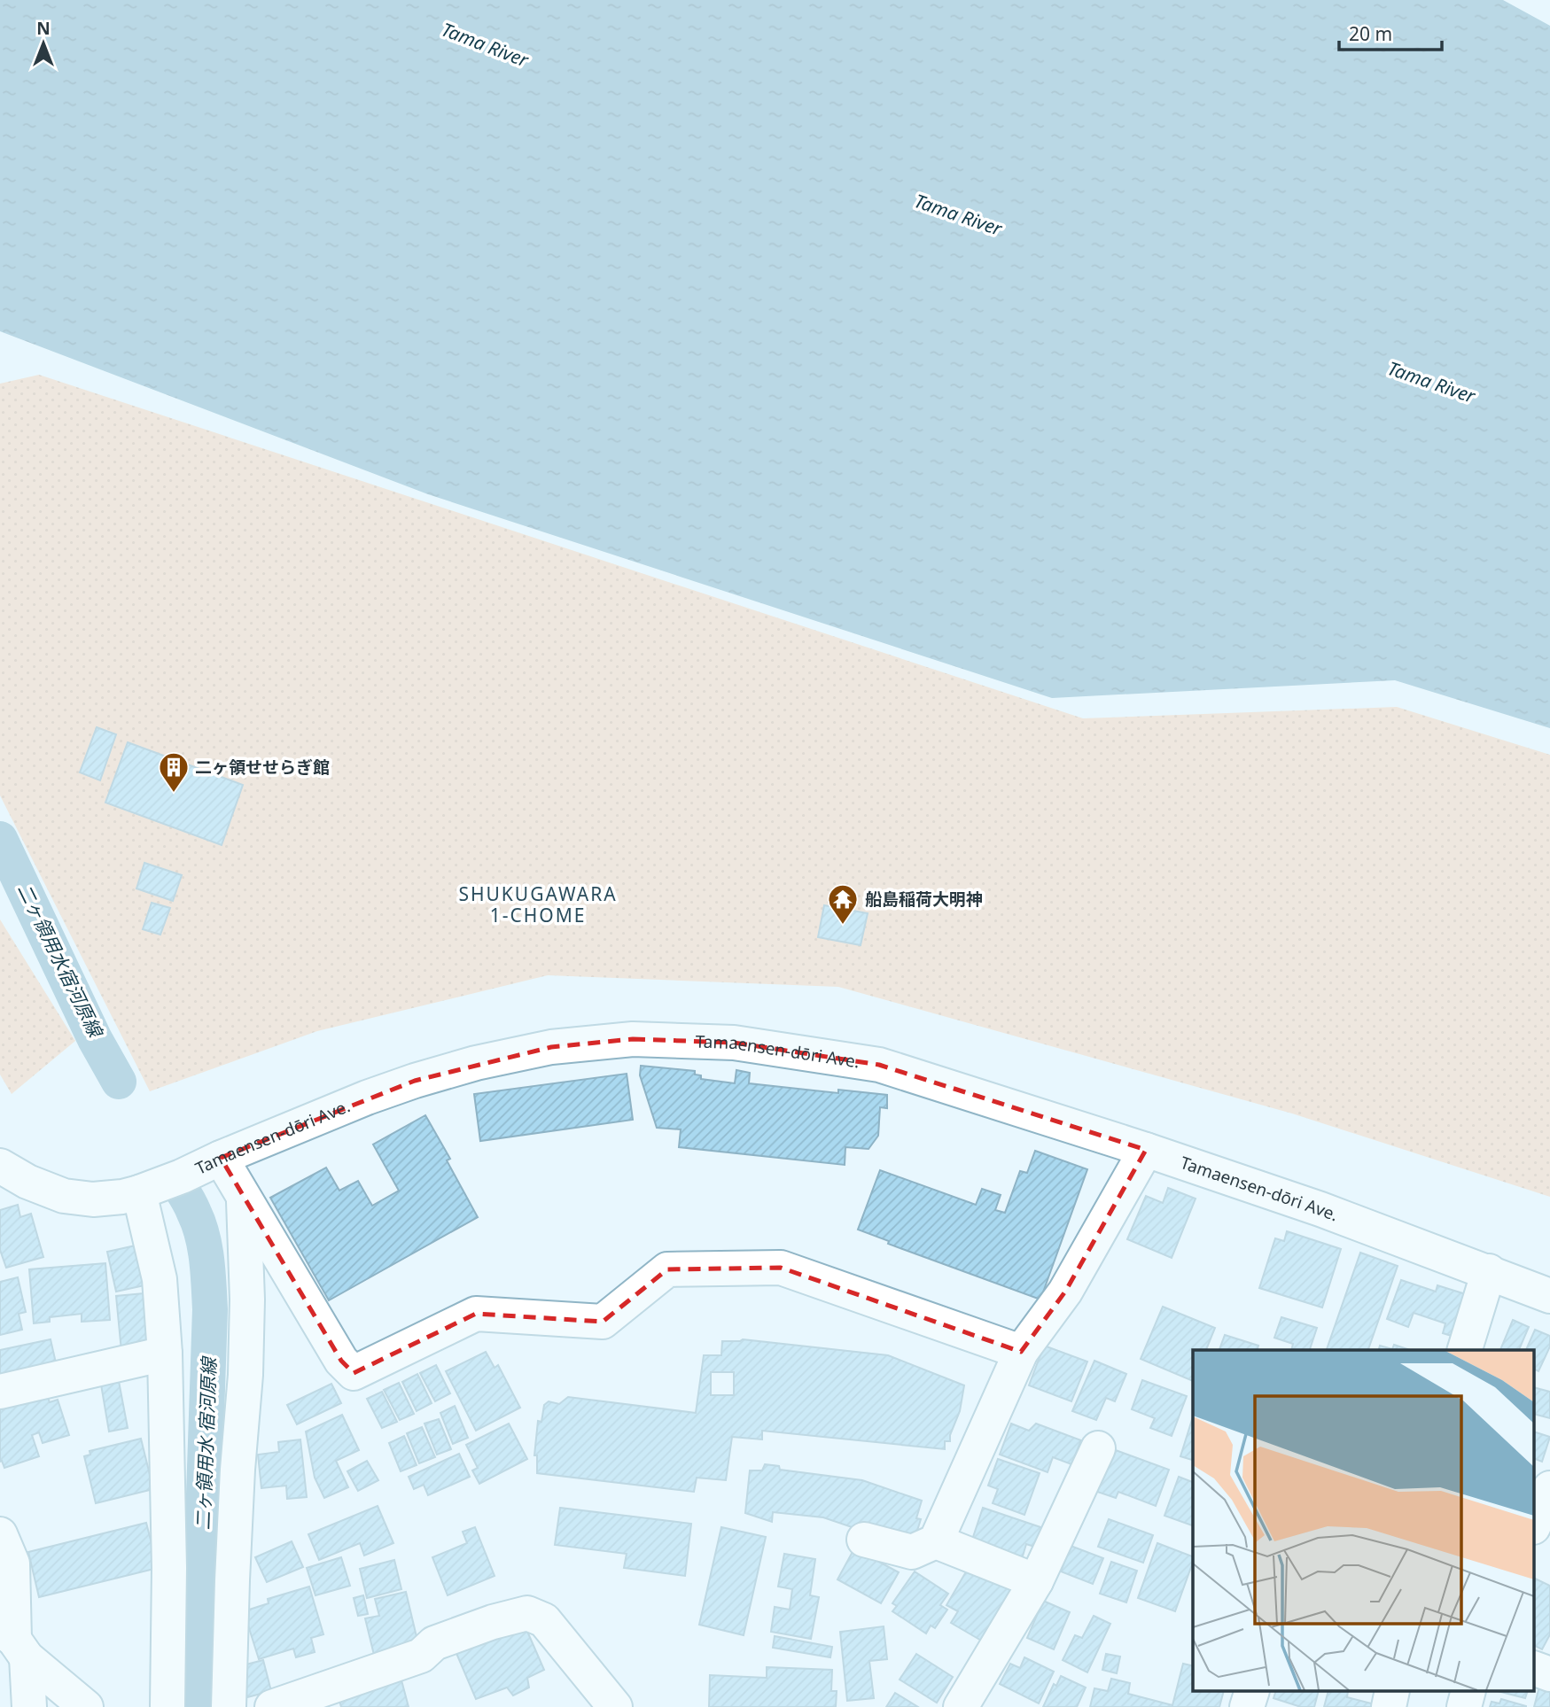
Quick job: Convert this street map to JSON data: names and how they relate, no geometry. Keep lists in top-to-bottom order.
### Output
{
  "streets": {
    "street": ["Tamaensen-dōri Ave."]
  },
  "districts": ["SHUKUGAWARA 1-CHOME"],
  "water": ["Tama River", "二ヶ領用水宿河原線", "二ヶ領用水 宿河原線"],
  "places": {
    "building": ["二ヶ領せせらぎ館"],
    "temple": ["船島稲荷大明神"]
  },
  "scale_bar": "20 m",
  "north": "top"
}
